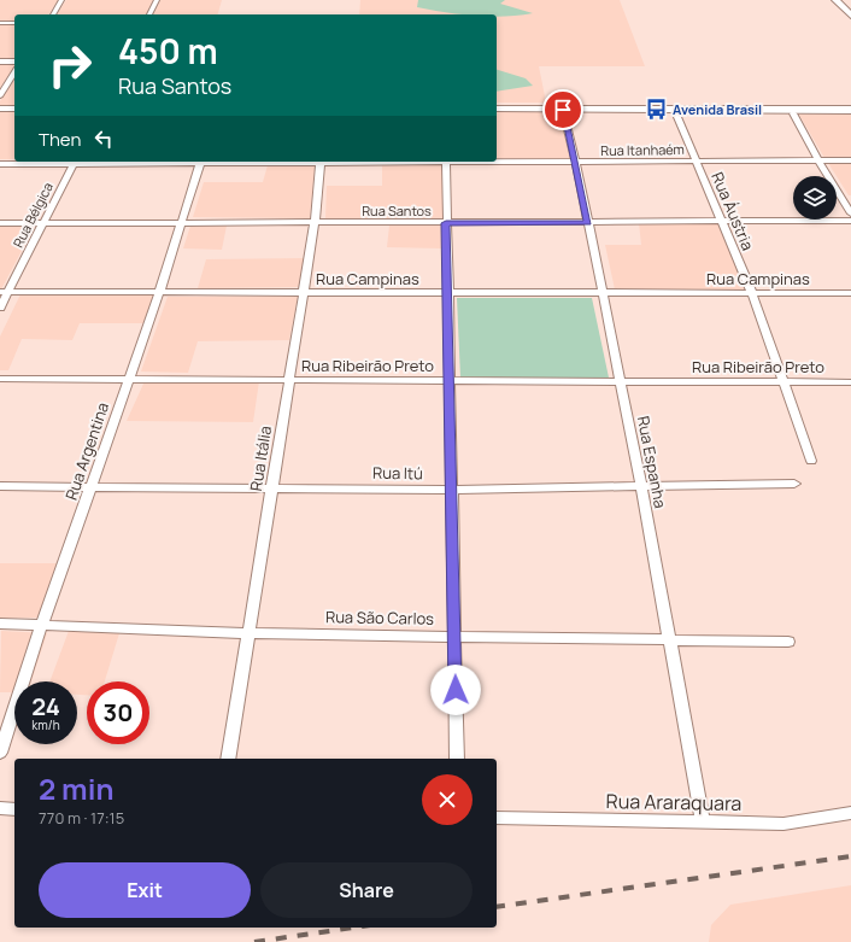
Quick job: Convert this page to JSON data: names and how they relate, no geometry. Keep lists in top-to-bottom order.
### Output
{
  "streets": {
    "street": [
      "Rua Itanhaém",
      "Rua Santos",
      "Rua Áustria",
      "Rua Bélgica",
      "Rua Campinas",
      "Rua Ribeirão Preto",
      "Rua Argentina",
      "Rua Itália",
      "Rua Espanha",
      "Rua Itú",
      "Rua São Carlos",
      "Rua Araraquara"
    ]
  },
  "crossings": [
    ["Rua Itanhaém", "Rua Áustria"],
    ["Rua Itanhaém", "Rua Bélgica"],
    ["Rua Itanhaém", "Rua Argentina"],
    ["Rua Itanhaém", "Rua Itália"],
    ["Rua Itanhaém", "Rua Espanha"],
    ["Rua Santos", "Rua Áustria"],
    ["Rua Santos", "Rua Bélgica"],
    ["Rua Santos", "Rua Argentina"],
    ["Rua Santos", "Rua Itália"],
    ["Rua Santos", "Rua Espanha"],
    ["Rua Áustria", "Rua Campinas"],
    ["Rua Áustria", "Rua Ribeirão Preto"],
    ["Rua Bélgica", "Rua Campinas"],
    ["Rua Campinas", "Rua Argentina"],
    ["Rua Campinas", "Rua Itália"],
    ["Rua Campinas", "Rua Espanha"],
    ["Rua Ribeirão Preto", "Rua Argentina"],
    ["Rua Ribeirão Preto", "Rua Itália"],
    ["Rua Ribeirão Preto", "Rua Espanha"],
    ["Rua Argentina", "Rua Itú"],
    ["Rua Argentina", "Rua São Carlos"],
    ["Rua Itália", "Rua Itú"],
    ["Rua Itália", "Rua São Carlos"],
    ["Rua Espanha", "Rua Itú"],
    ["Rua Espanha", "Rua São Carlos"],
    ["Rua Espanha", "Rua Araraquara"]
  ],
  "places": {
    "bus stop": ["Avenida Brasil"]
  },
  "page": {
    "turn": ["450 m", "Rua Santos"],
    "then": "Then",
    "speed": "24 km/h",
    "limit": "30",
    "heading": ["2 min", "770 m · 17:15"],
    "buttons": ["Exit", "Share"]
  }
}
